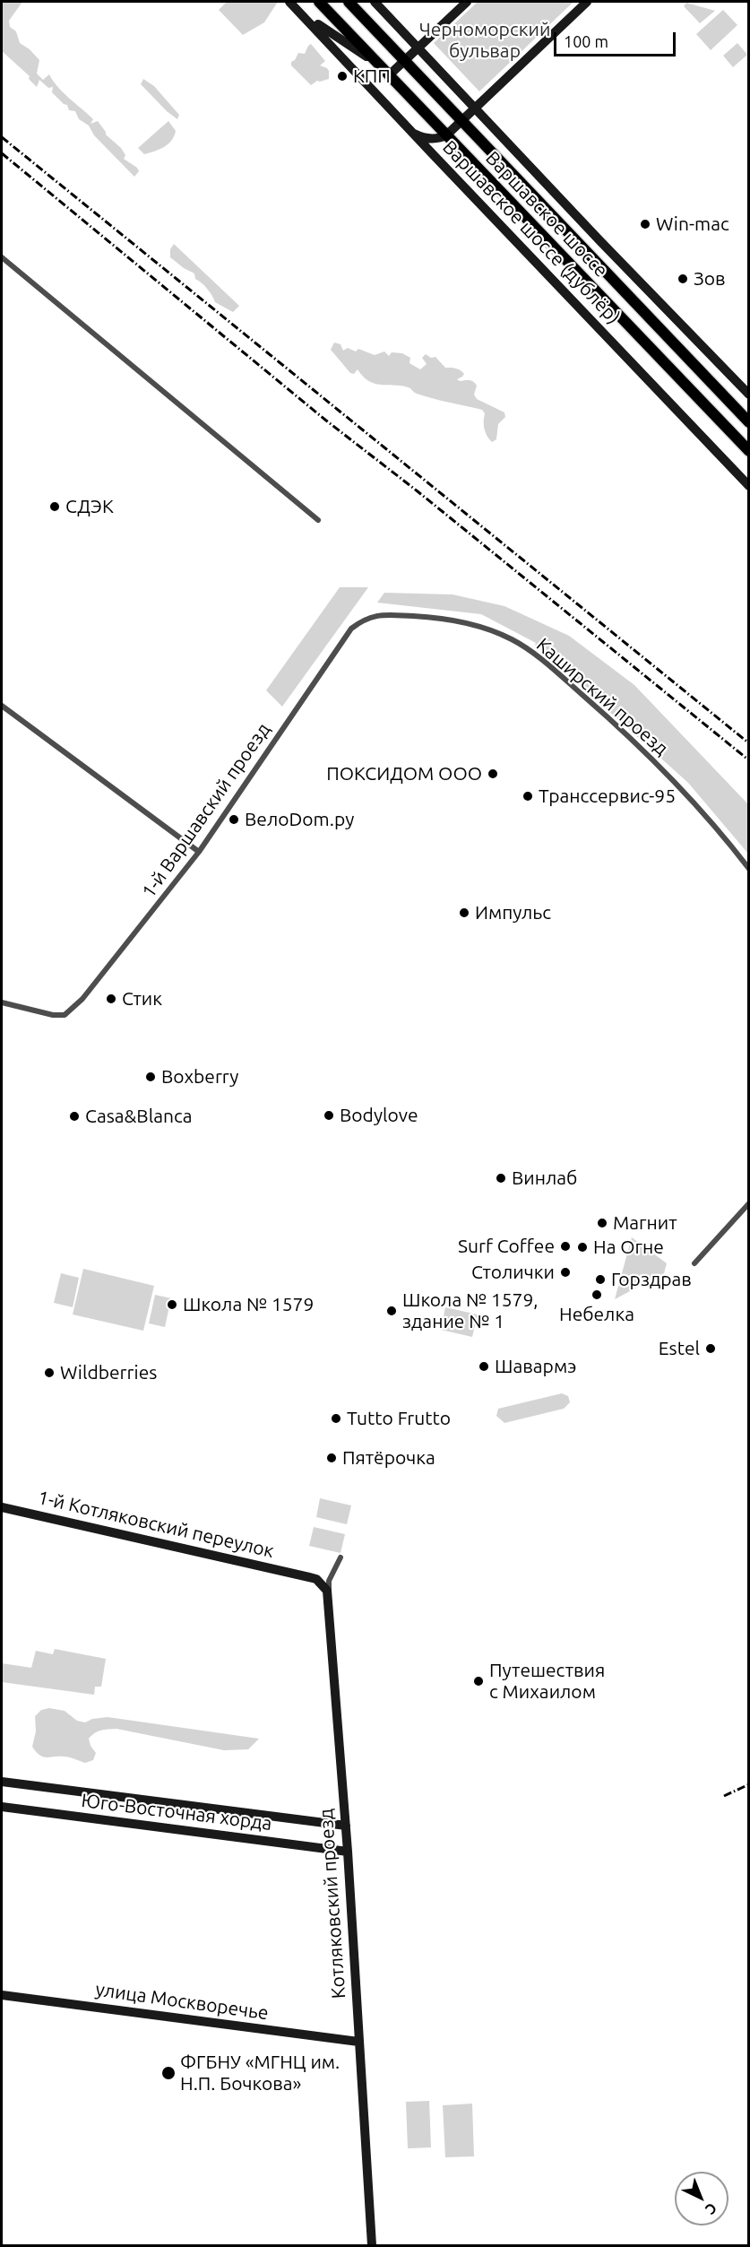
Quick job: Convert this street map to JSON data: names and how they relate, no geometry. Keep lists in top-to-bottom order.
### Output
{
  "streets": {
    "main road": ["Варшавское шоссе"],
    "street": [
      "Варшавское шоссе (дублёр)",
      "Каширский проезд",
      "1-й Варшавский проезд",
      "1-й Котляковский переулок",
      "Юго-Восточная хорда",
      "Котляковский проезд",
      "улица Москворечье"
    ]
  },
  "crossings": [
    ["Каширский проезд", "1-й Варшавский проезд"],
    ["Юго-Восточная хорда", "Котляковский проезд"],
    ["Котляковский проезд", "улица Москворечье"]
  ],
  "parks": ["Черноморский бульвар"],
  "places": [
    "КПП",
    "Win-mac",
    "Зов",
    "СДЭК",
    "ПОКСИДОМ ООО",
    "Транссервис-95",
    "ВелоDom.ру",
    "Импульс",
    "Стик",
    "Boxberry",
    "Bodylove",
    "Casa&Blanca",
    "Винлаб",
    "Магнит",
    "Surf Coffee",
    "На Огне",
    "Столички",
    "Горздрав",
    "Небелка",
    "Школа № 1579",
    "Школа № 1579, здание № 1",
    "Estel",
    "Шавармэ",
    "Wildberries",
    "Tutto Frutto",
    "Пятёрочка",
    "Путешествия с Михаилом",
    "ФГБНУ «МГНЦ им. Н.П. Бочкова»"
  ],
  "scale_bar": "100 m",
  "north": "bottom right"
}
